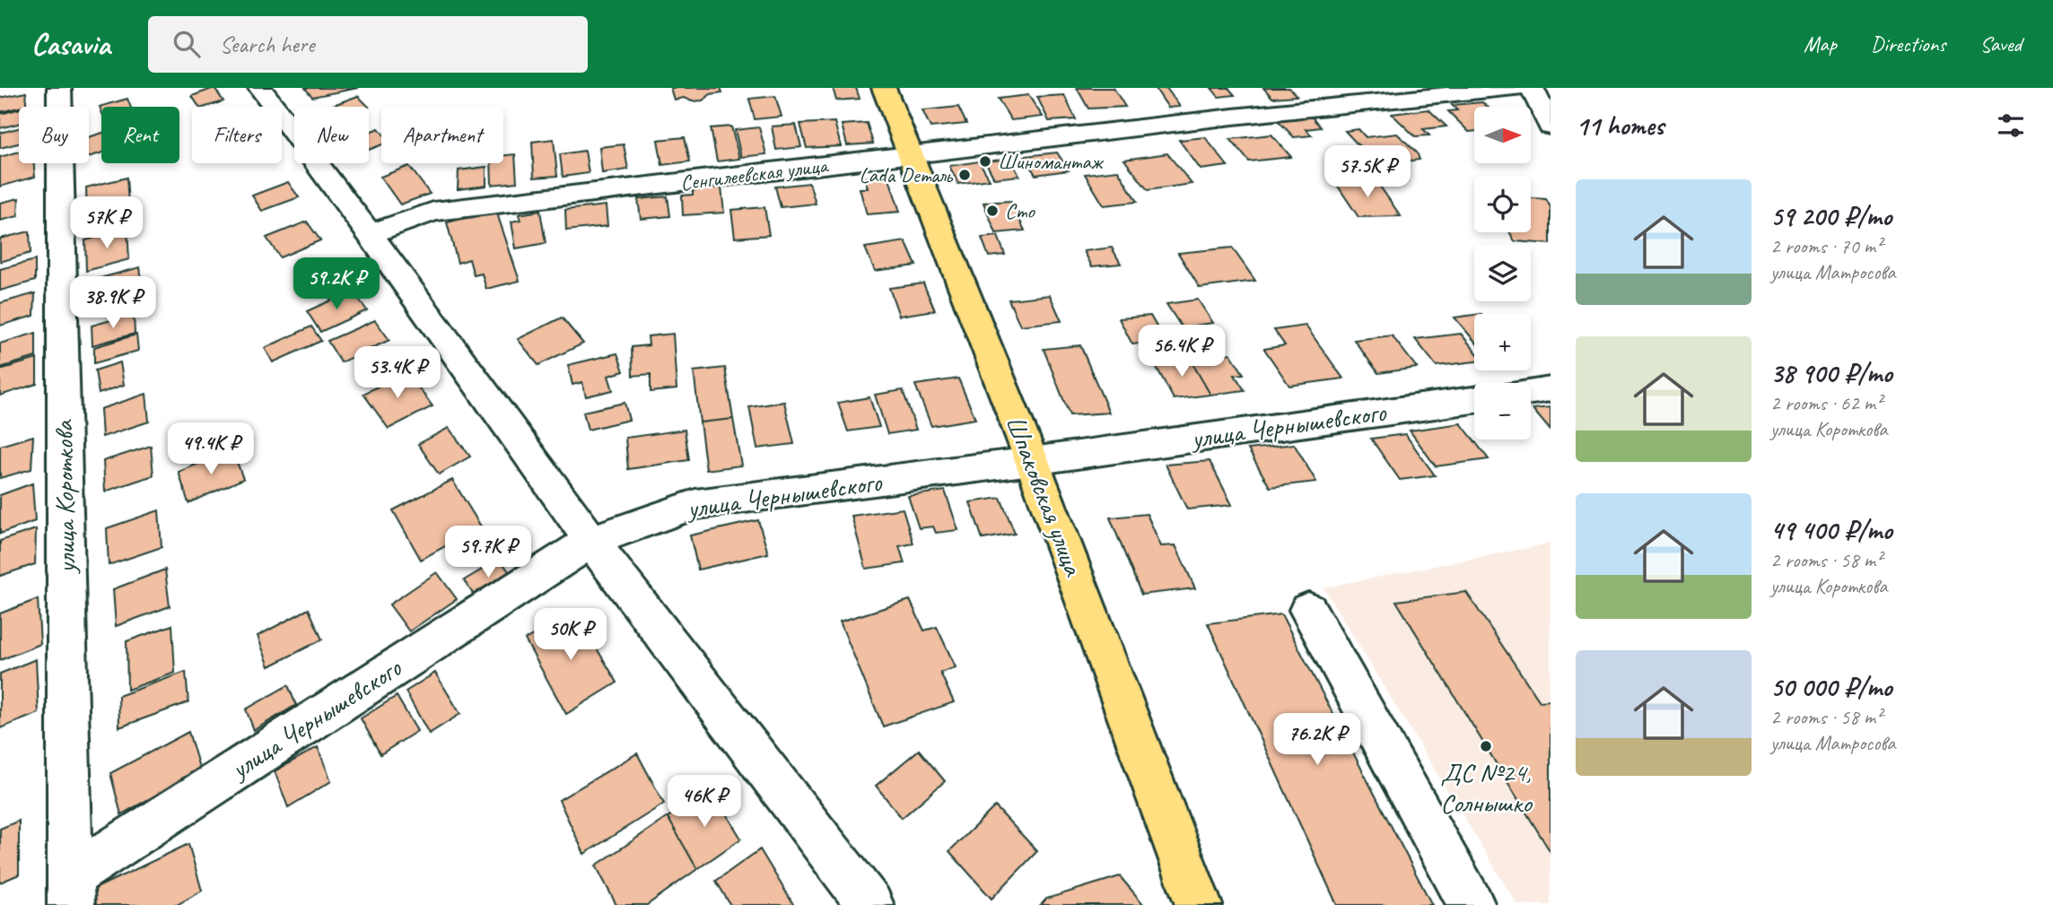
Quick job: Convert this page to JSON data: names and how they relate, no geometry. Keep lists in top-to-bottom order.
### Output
{
  "streets": {
    "main road": ["Шпаковская улица"],
    "street": ["Сенгилеевская улица", "улица Чернышевского", "улица Короткова"]
  },
  "crossings": [
    ["Сенгилеевская улица", "Шпаковская улица"],
    ["улица Чернышевского", "Шпаковская улица"],
    ["улица Чернышевского", "улица Короткова"]
  ],
  "places": [
    "Шиномантаж",
    "Lada Dеталь",
    "Сто",
    "ДС №24, Солнышко"
  ],
  "north": "right",
  "page": {
    "header": "Casavia",
    "search": "Search here",
    "nav": ["Map", "Directions", "Saved"],
    "heading": "11 homes",
    "map_buttons": ["+", "−"],
    "chip": [
      "Buy",
      "Rent",
      "Filters",
      "New",
      "Apartment"
    ],
    "price": [
      "57.5K ₽",
      "57K ₽",
      "59.2K ₽",
      "38.9K ₽",
      "56.4K ₽",
      "53.4K ₽",
      "49.4K ₽",
      "59.7K ₽",
      "50K ₽",
      "76.2K ₽",
      "46K ₽"
    ],
    "list": [
      {
        "name": "59 200 ₽/mo",
        "note": "2 rooms · 70 m² · улица Матросова"
      },
      {
        "name": "38 900 ₽/mo",
        "note": "2 rooms · 62 m² · улица Короткова"
      },
      {
        "name": "49 400 ₽/mo",
        "note": "2 rooms · 58 m² · улица Короткова"
      },
      {
        "name": "50 000 ₽/mo",
        "note": "2 rooms · 58 m² · улица Матросова"
      }
    ]
  }
}
